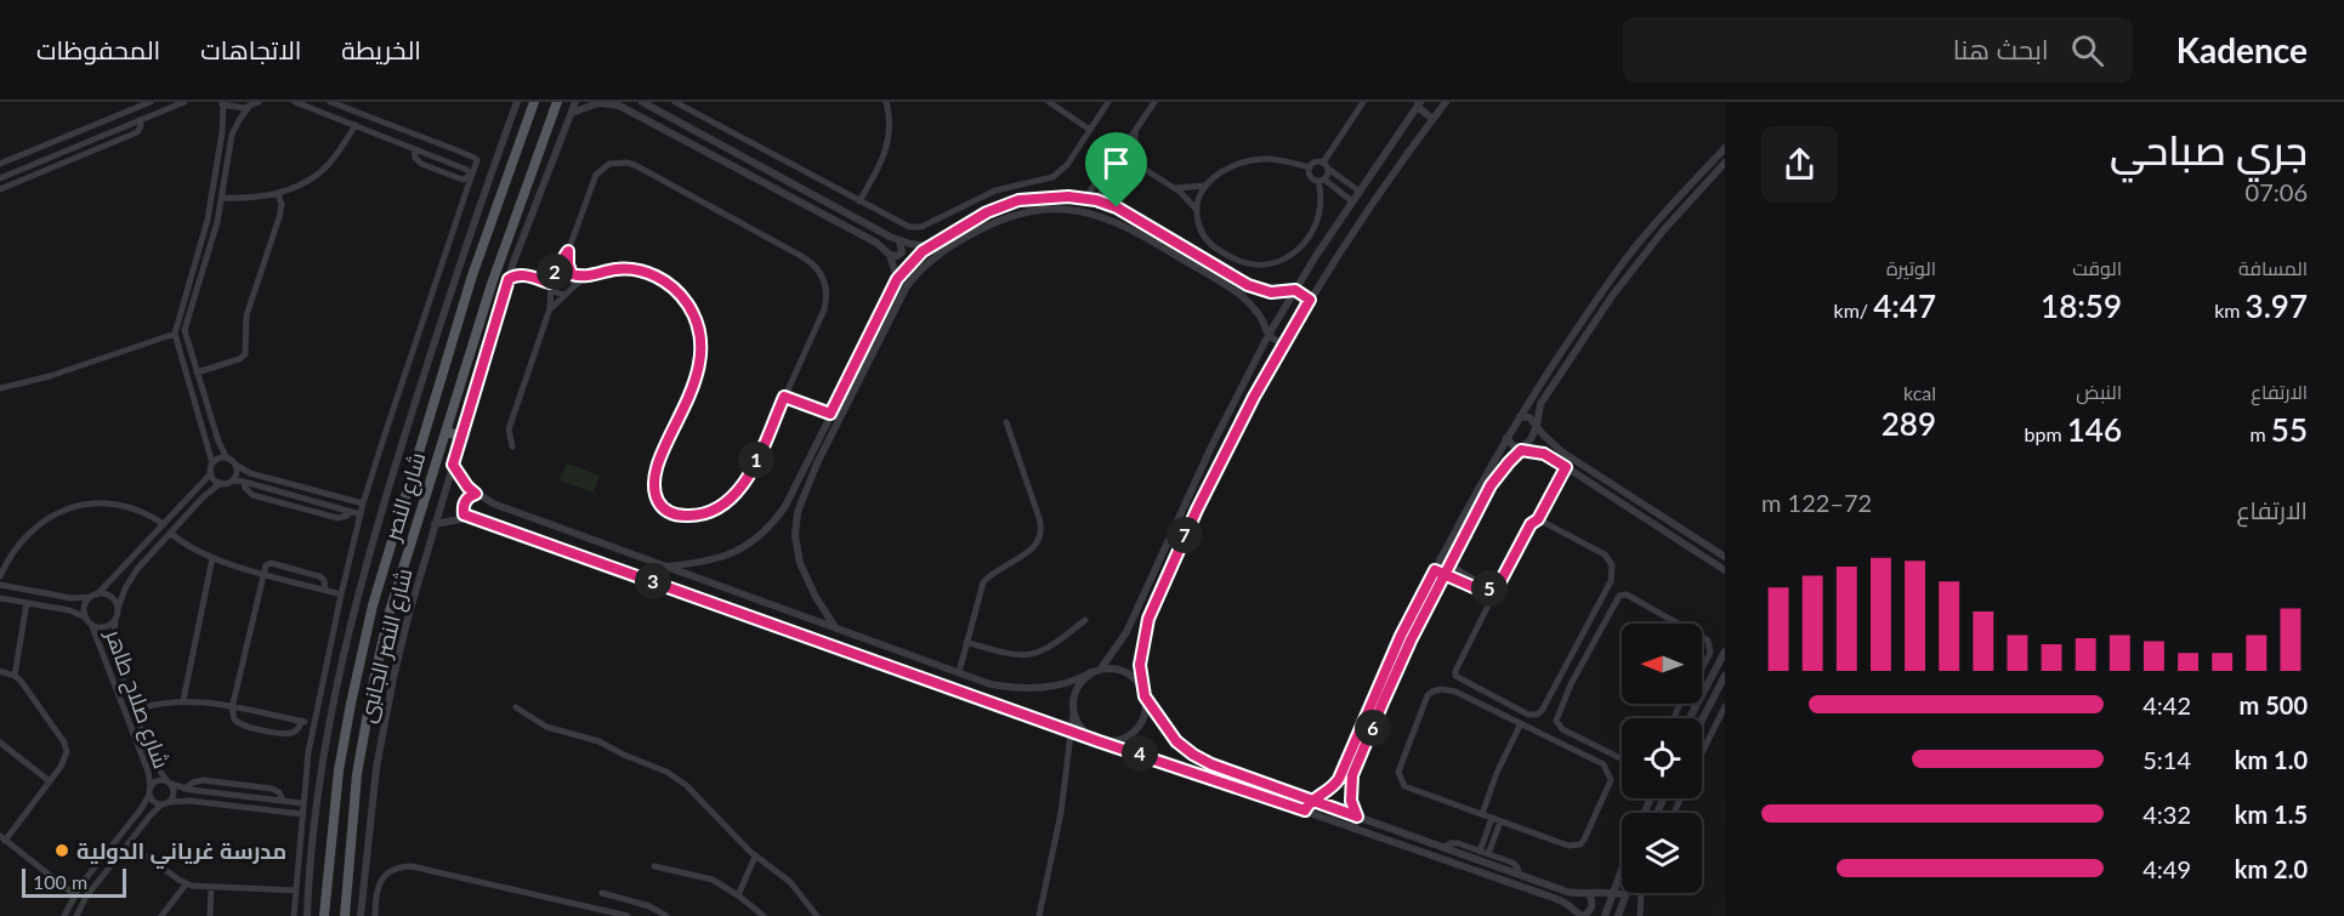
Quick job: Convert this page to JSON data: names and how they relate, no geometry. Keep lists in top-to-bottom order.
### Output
{
  "streets": {
    "main road": ["شارع النصر"],
    "street": ["شارع النصر الجانبى", "شارع صلاح طاهر"]
  },
  "places": ["مدرسة غرياني الدولية"],
  "scale_bar": "100 m",
  "north": "left",
  "page": {
    "header": "Kadence",
    "search": "ابحث هنا",
    "nav": ["الخريطة", "الاتجاهات", "المحفوظات"],
    "heading": ["جري صباحي", "07:06"],
    "stats": [
      ["المسافة", "3.97 km"],
      ["الوقت", "18:59"],
      ["الوتيرة", "4:47 /km"],
      ["الارتفاع", "55 m"],
      ["النبض", "146 bpm"],
      ["kcal", "289"]
    ],
    "pins": [
      "2",
      "1",
      "7",
      "3",
      "5",
      "6",
      "4"
    ],
    "chart": ["الارتفاع", "72–122 m"],
    "list": [
      {
        "name": "500 m",
        "note": "4:42"
      },
      {
        "name": "1.0 km",
        "note": "5:14"
      },
      {
        "name": "1.5 km",
        "note": "4:32"
      },
      {
        "name": "2.0 km",
        "note": "4:49"
      }
    ],
    "scale": "100 m"
  }
}
